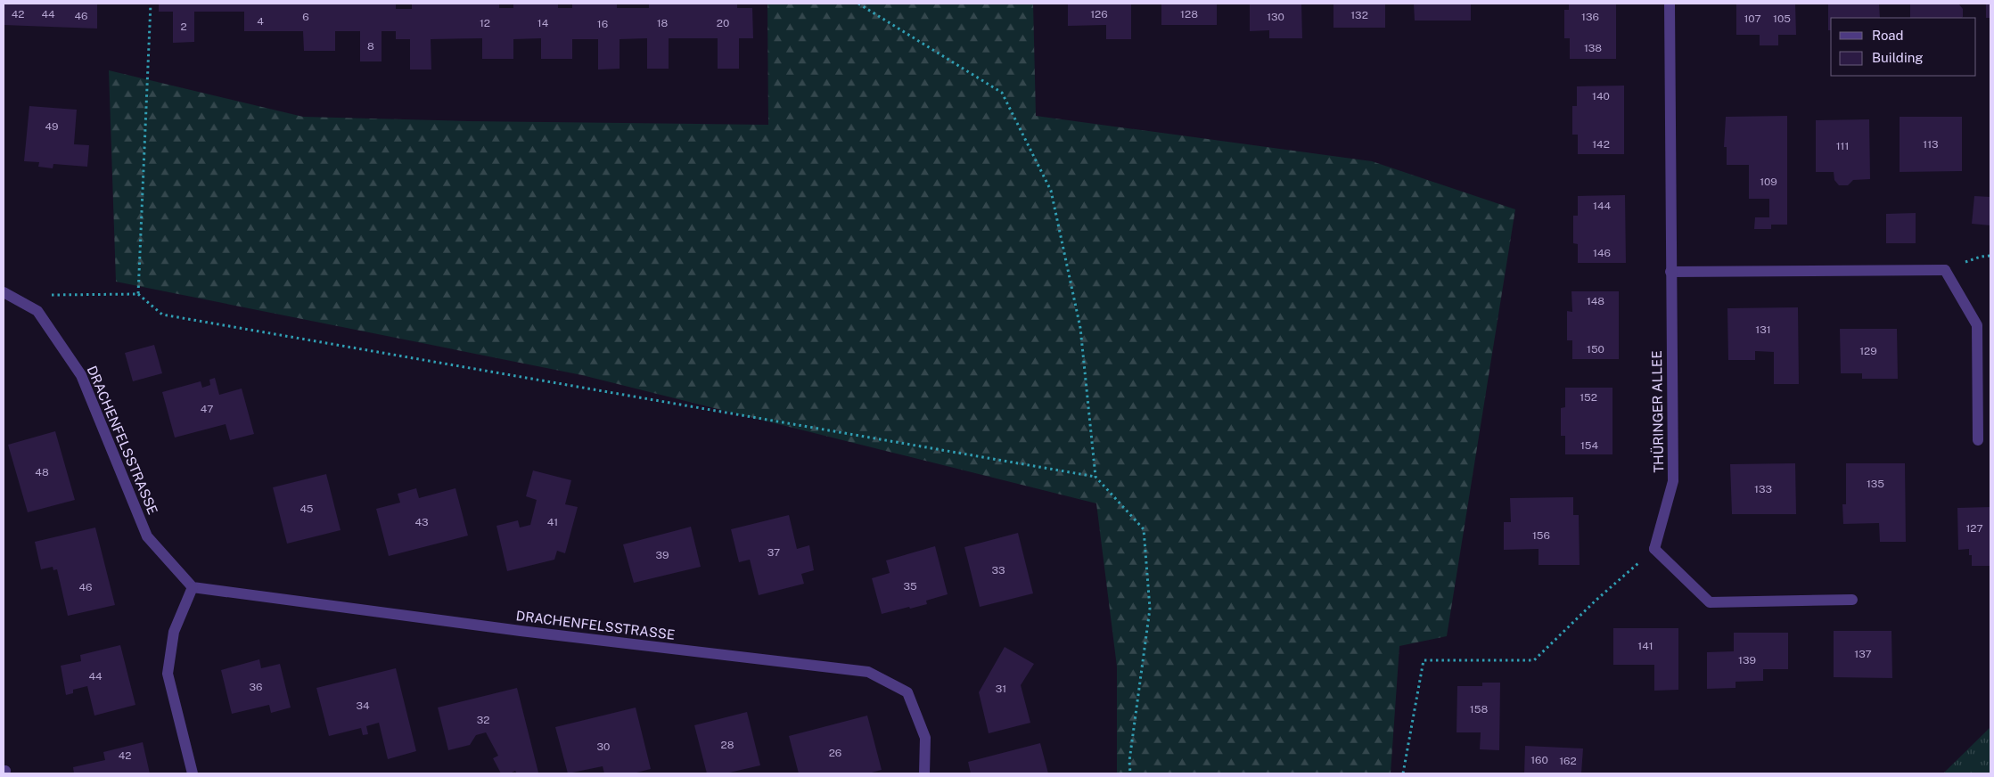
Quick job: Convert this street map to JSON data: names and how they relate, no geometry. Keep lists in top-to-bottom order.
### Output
{
  "streets": {
    "street": ["THÜRINGER ALLEE", "DRACHENFELSSTRASSE"]
  },
  "house_numbers": [
    "42",
    "44",
    "126",
    "128",
    "132",
    "46",
    "6",
    "130",
    "136",
    "107",
    "105",
    "4",
    "12",
    "14",
    "18",
    "20",
    "16",
    "2",
    "8",
    "138",
    "140",
    "49",
    "142",
    "113",
    "111",
    "109",
    "144",
    "146",
    "148",
    "131",
    "150",
    "129",
    "152",
    "47",
    "154",
    "48",
    "135",
    "133",
    "45",
    "43",
    "41",
    "127",
    "156",
    "37",
    "39",
    "33",
    "35",
    "46",
    "141",
    "137",
    "139",
    "44",
    "36",
    "31",
    "34",
    "158",
    "32",
    "28",
    "30",
    "26",
    "42",
    "160",
    "162"
  ],
  "legend": ["Road", "Building"]
}
